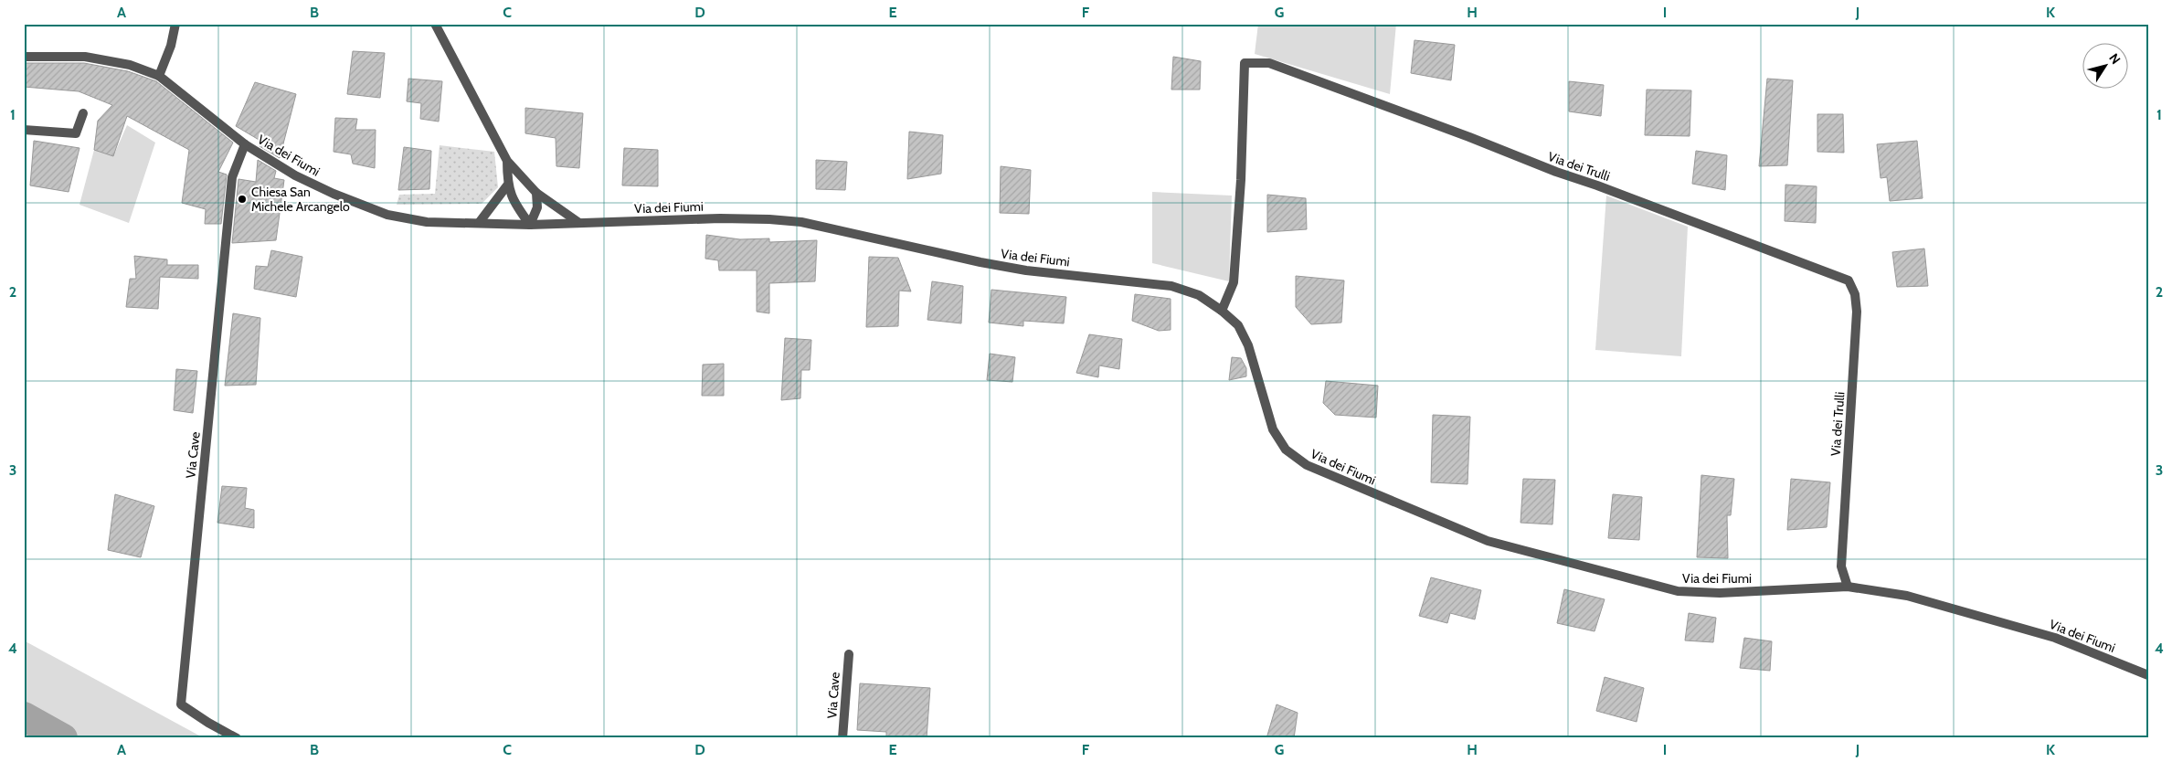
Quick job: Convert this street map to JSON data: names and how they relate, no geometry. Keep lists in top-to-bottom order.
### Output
{
  "streets": {
    "street": ["Via dei Fiumi", "Via dei Trulli", "Via Cave"]
  },
  "crossings": [
    ["Via dei Fiumi", "Via dei Trulli"],
    ["Via dei Fiumi", "Via Cave"]
  ],
  "places": ["Chiesa San Michele Arcangelo"],
  "north": "top right",
  "grid": {
    "columns": [
      "A",
      "B",
      "C",
      "D",
      "E",
      "F",
      "G",
      "H",
      "I",
      "J",
      "K"
    ],
    "rows": [
      "1",
      "2",
      "3",
      "4"
    ]
  }
}
